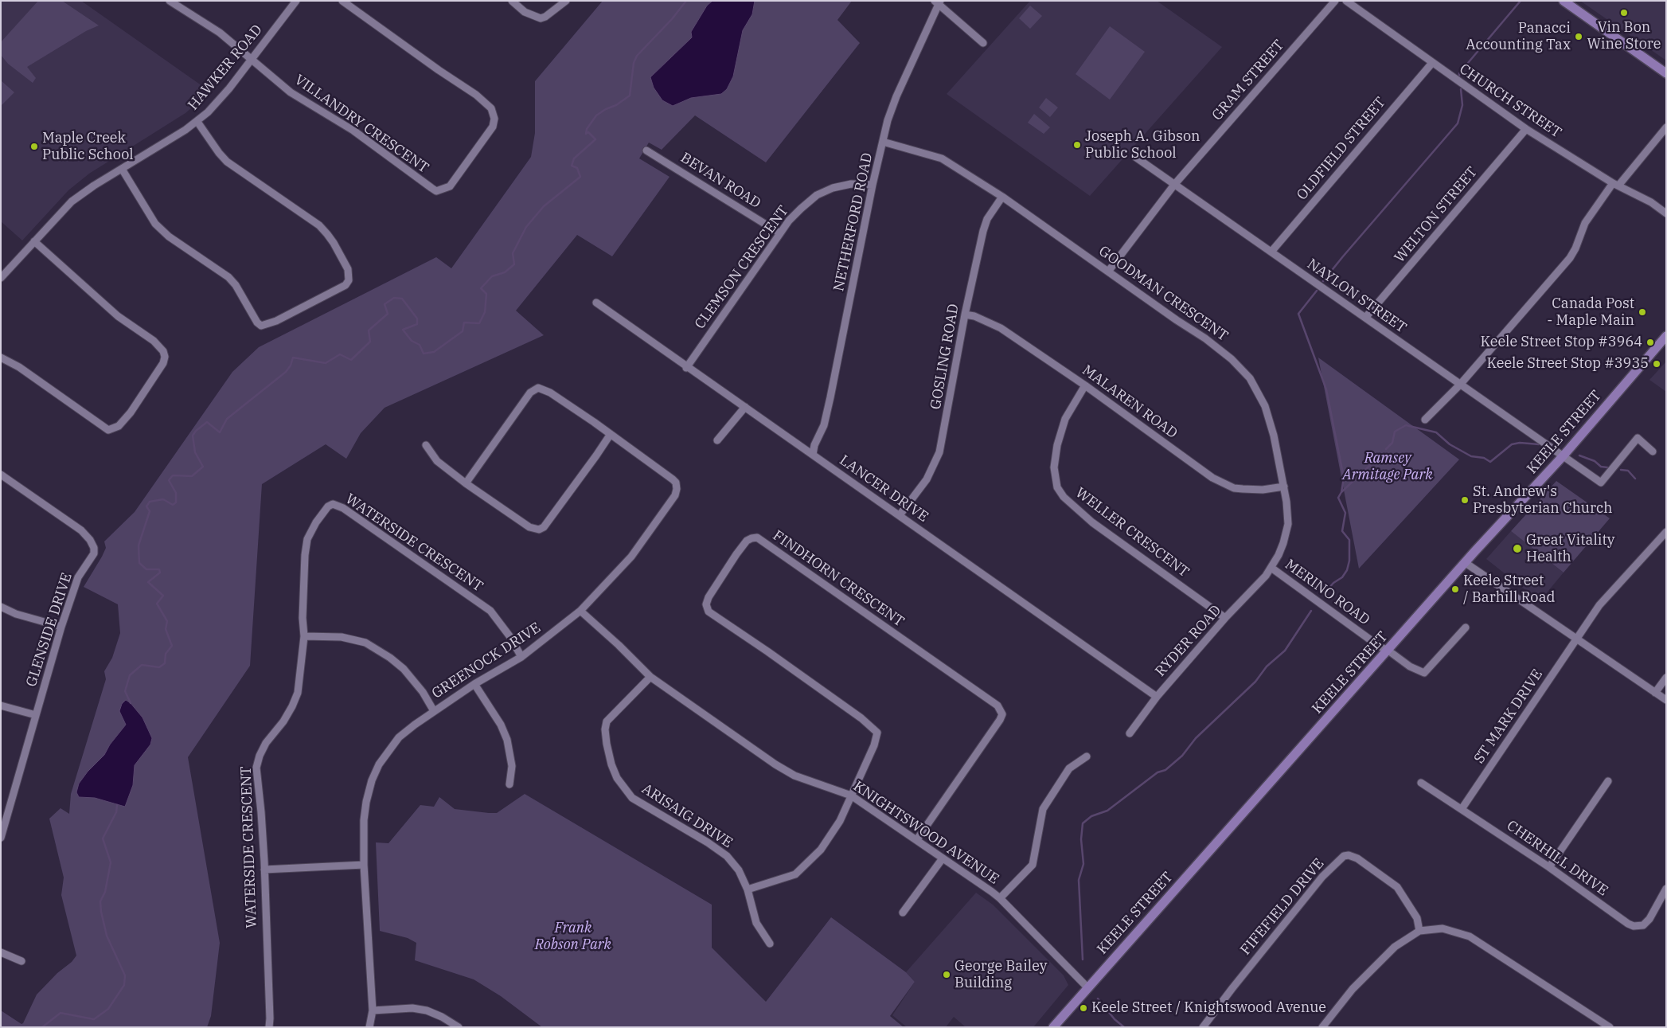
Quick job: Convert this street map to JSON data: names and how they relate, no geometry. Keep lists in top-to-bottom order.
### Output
{
  "streets": {
    "main road": ["KEELE STREET"],
    "street": [
      "HAWKER ROAD",
      "GRAM STREET",
      "CHURCH STREET",
      "VILLANDRY CRESCENT",
      "OLDFIELD STREET",
      "BEVAN ROAD",
      "WELTON STREET",
      "NETHERFORD ROAD",
      "CLEMSON CRESCENT",
      "GOODMAN CRESCENT",
      "NAYLON STREET",
      "GOSLING ROAD",
      "MALAREN ROAD",
      "LANCER DRIVE",
      "WELLER CRESCENT",
      "WATERSIDE CRESCENT",
      "FINDHORN CRESCENT",
      "MERINO ROAD",
      "GLENSIDE DRIVE",
      "RYDER ROAD",
      "GREENOCK DRIVE",
      "ST MARK DRIVE",
      "ARISAIG DRIVE",
      "KNIGHTSWOOD AVENUE",
      "CHERHILL DRIVE",
      "FIFEFIELD DRIVE"
    ]
  },
  "crossings": [
    ["HAWKER ROAD", "VILLANDRY CRESCENT"],
    ["GRAM STREET", "GOODMAN CRESCENT"],
    ["GRAM STREET", "NAYLON STREET"],
    ["CHURCH STREET", "OLDFIELD STREET"],
    ["CHURCH STREET", "WELTON STREET"],
    ["OLDFIELD STREET", "NAYLON STREET"],
    ["BEVAN ROAD", "CLEMSON CRESCENT"],
    ["WELTON STREET", "NAYLON STREET"],
    ["NETHERFORD ROAD", "CLEMSON CRESCENT"],
    ["NETHERFORD ROAD", "GOODMAN CRESCENT"],
    ["NETHERFORD ROAD", "LANCER DRIVE"],
    ["CLEMSON CRESCENT", "LANCER DRIVE"],
    ["GOODMAN CRESCENT", "GOSLING ROAD"],
    ["GOODMAN CRESCENT", "MALAREN ROAD"],
    ["GOODMAN CRESCENT", "MERINO ROAD"],
    ["GOODMAN CRESCENT", "RYDER ROAD"],
    ["NAYLON STREET", "KEELE STREET"],
    ["GOSLING ROAD", "MALAREN ROAD"],
    ["GOSLING ROAD", "LANCER DRIVE"],
    ["MALAREN ROAD", "WELLER CRESCENT"],
    ["KEELE STREET", "MERINO ROAD"],
    ["KEELE STREET", "KNIGHTSWOOD AVENUE"],
    ["LANCER DRIVE", "RYDER ROAD"],
    ["WELLER CRESCENT", "RYDER ROAD"],
    ["WATERSIDE CRESCENT", "GREENOCK DRIVE"],
    ["FINDHORN CRESCENT", "KNIGHTSWOOD AVENUE"],
    ["MERINO ROAD", "RYDER ROAD"],
    ["GREENOCK DRIVE", "KNIGHTSWOOD AVENUE"],
    ["ST MARK DRIVE", "CHERHILL DRIVE"],
    ["ARISAIG DRIVE", "KNIGHTSWOOD AVENUE"]
  ],
  "parks": ["Ramsey Armitage Park", "Frank Robson Park"],
  "places": [
    "Vin Bon Wine Store",
    "Panacci Accounting Tax",
    "Joseph A. Gibson Public School",
    "Maple Creek Public School",
    "Canada Post - Maple Main",
    "Keele Street Stop #3964",
    "Keele Street Stop #3935",
    "St. Andrew's Presbyterian Church",
    "Great Vitality Health",
    "Keele Street / Barhill Road",
    "George Bailey Building",
    "Keele Street / Knightswood Avenue"
  ]
}
